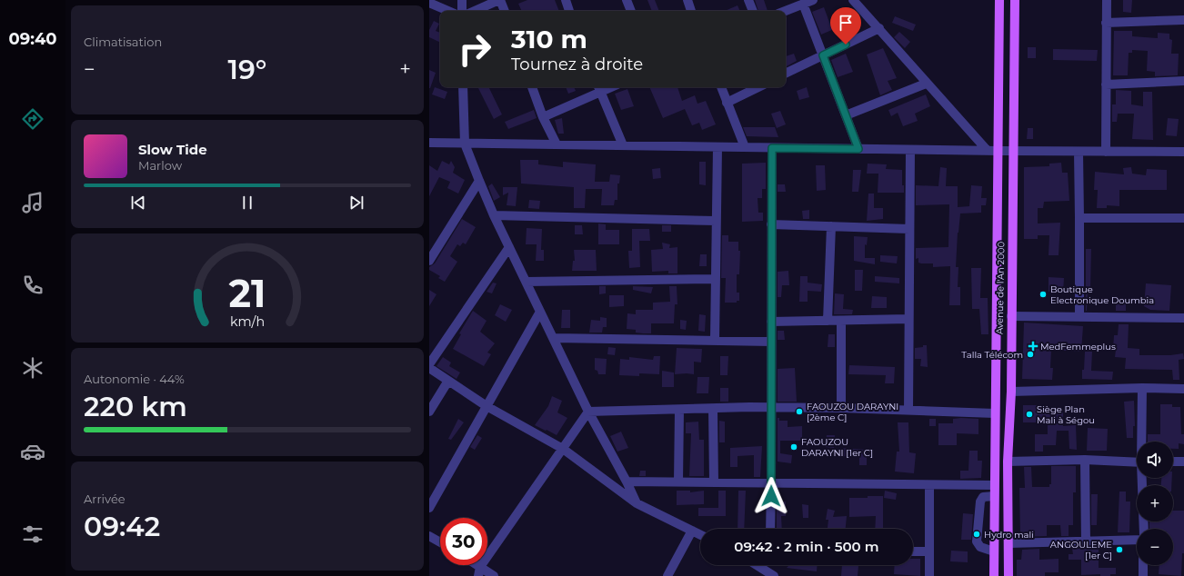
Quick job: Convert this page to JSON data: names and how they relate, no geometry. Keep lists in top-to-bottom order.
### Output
{
  "streets": {
    "main road": ["Avenue de l'An 2000"]
  },
  "places": {
    "other": [
      "Boutique Electronique Doumbia",
      "Talla Télécom",
      "FAOUZOU DARAYNI [2ème C]",
      "Siège Plan Mali à Ségou",
      "FAOUZOU DARAYNI [1er C]",
      "Hydro mali",
      "ANGOULEME [1er C]"
    ],
    "health": ["MedFemmeplus"]
  },
  "page": {
    "tabs": "09:40",
    "tile": [
      "Climatisation",
      ["Autonomie · 44%", "220 km"],
      ["Arrivée", "09:42"]
    ],
    "turn": ["310 m", "Tournez à droite"],
    "heat": ["−", "19°", "+"],
    "song": ["Slow Tide", "Marlow"],
    "map_buttons": ["+", "−"],
    "limit": "30",
    "trip": "09:42 · 2 min · 500 m",
    "gauge": ["21", "km/h"]
  }
}
